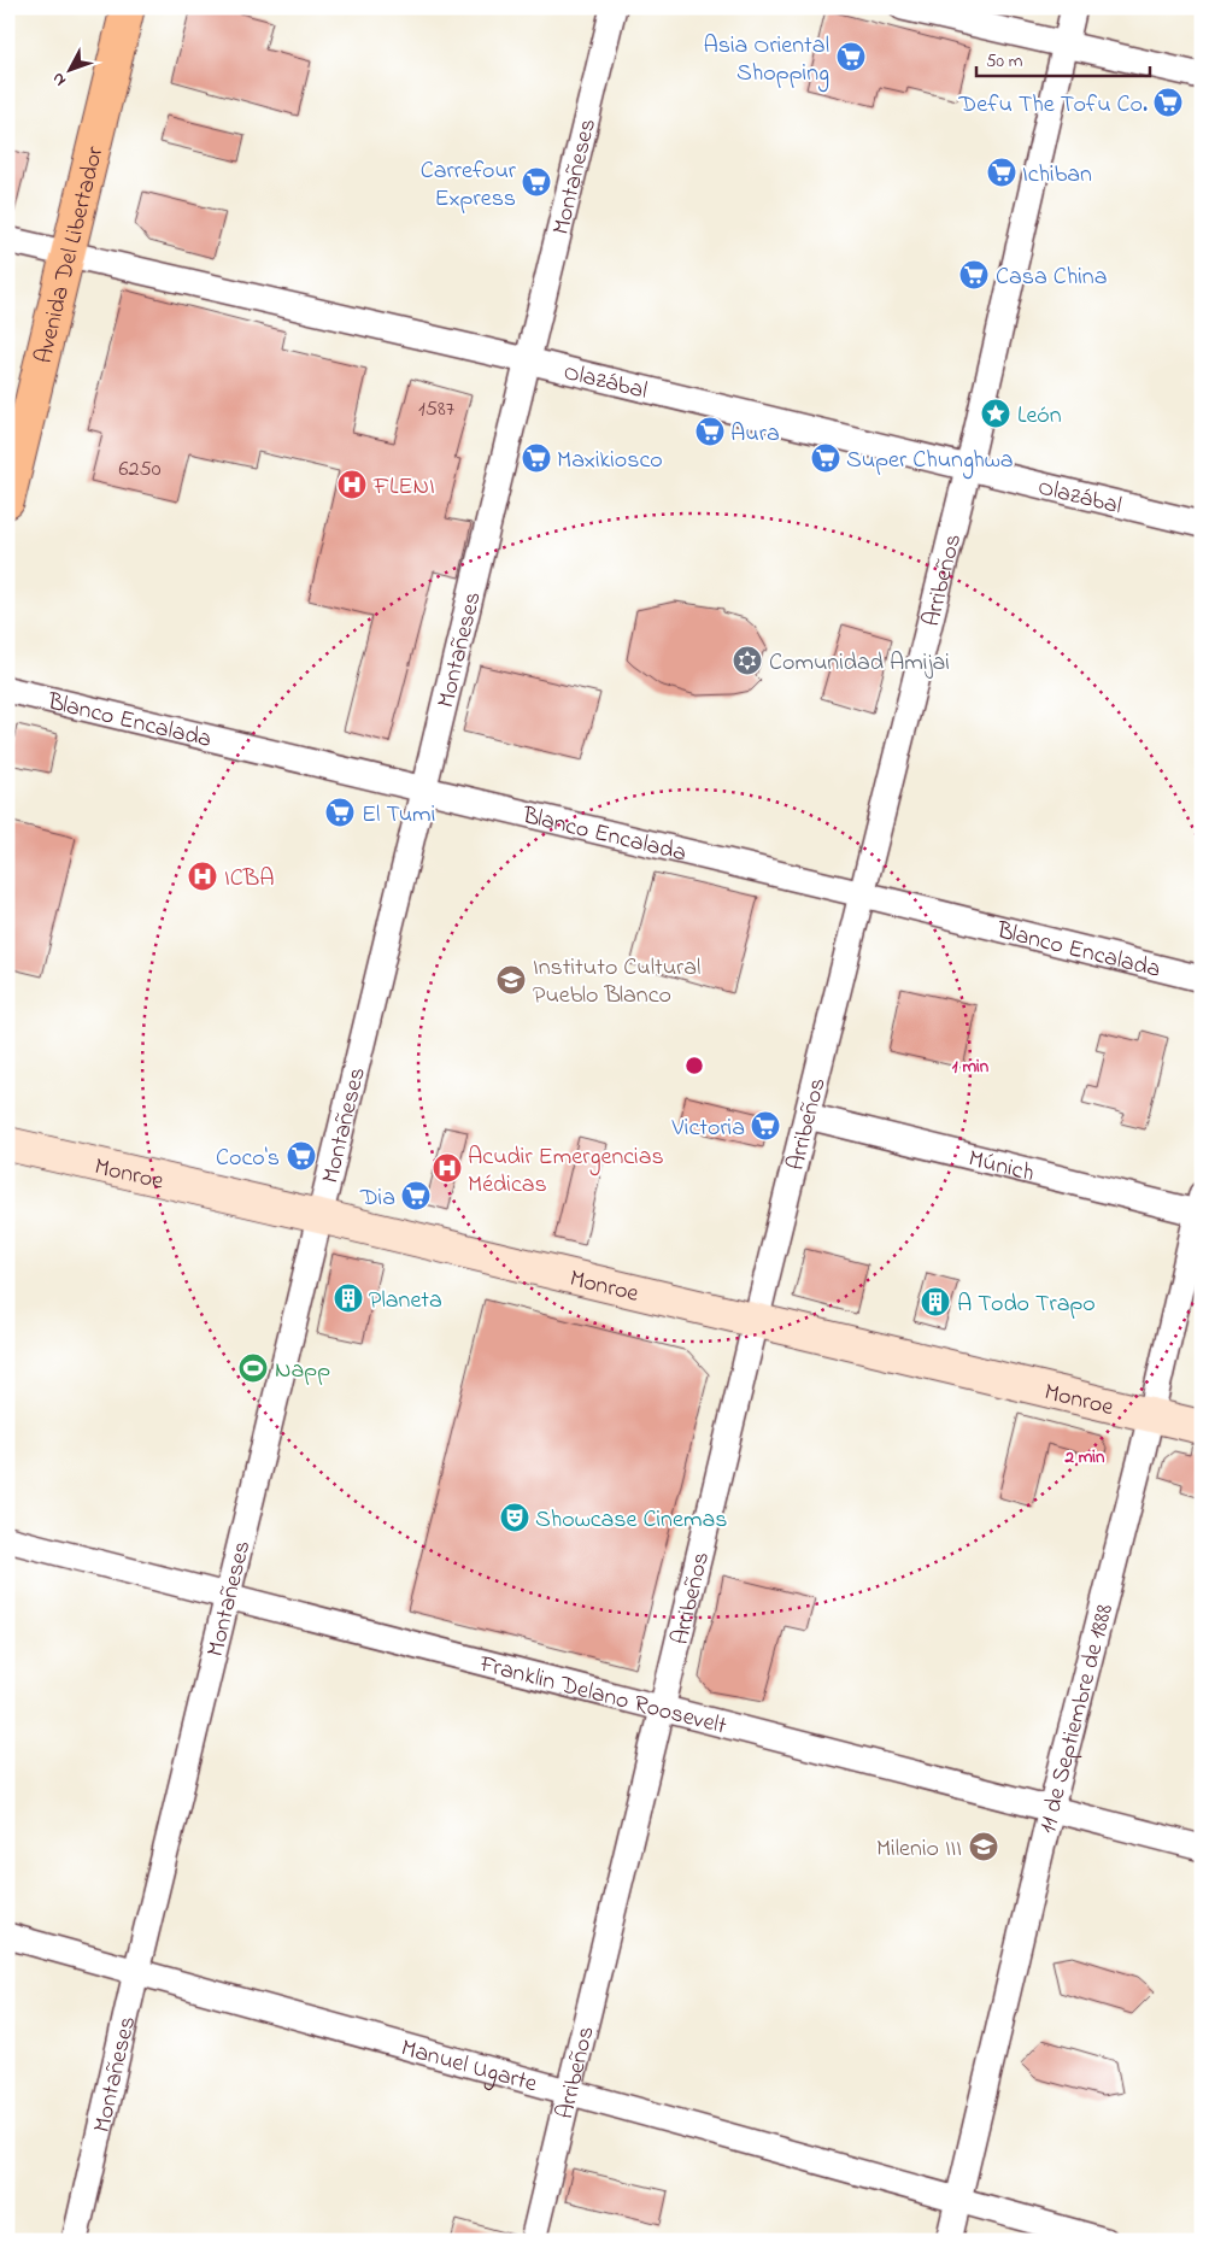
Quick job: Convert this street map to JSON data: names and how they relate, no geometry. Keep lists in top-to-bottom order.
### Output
{
  "streets": {
    "main road": ["Avenida Del Libertador", "Monroe"],
    "street": [
      "Montañeses",
      "Olazábal",
      "Arribeños",
      "Blanco Encalada",
      "Múnich",
      "Franklin Delano Roosevelt",
      "11 de Septiembre de 1888",
      "Manuel Ugarte"
    ]
  },
  "crossings": [
    ["Montañeses", "Olazábal"],
    ["Montañeses", "Blanco Encalada"],
    ["Montañeses", "Monroe"],
    ["Montañeses", "Franklin Delano Roosevelt"],
    ["Montañeses", "Manuel Ugarte"],
    ["Avenida Del Libertador", "Olazábal"],
    ["Olazábal", "Arribeños"],
    ["Arribeños", "Blanco Encalada"],
    ["Arribeños", "Múnich"],
    ["Arribeños", "Monroe"],
    ["Arribeños", "Franklin Delano Roosevelt"],
    ["Arribeños", "Manuel Ugarte"],
    ["Múnich", "11 de Septiembre de 1888"],
    ["Monroe", "11 de Septiembre de 1888"],
    ["Franklin Delano Roosevelt", "11 de Septiembre de 1888"],
    ["11 de Septiembre de 1888", "Manuel Ugarte"]
  ],
  "places": {
    "supermarket": [
      "Asia Oriental Shopping",
      "Defu The Tofu Co.",
      "Ichiban",
      "Carrefour Express",
      "Casa China",
      "Aura",
      "Maxikiosco",
      "Super Chunghwa",
      "El Tumi",
      "Victoria",
      "Coco's",
      "Dia"
    ],
    "place": ["León"],
    "hospital": ["FLENI", "ICBA", "Acudir Emergencias Médicas"],
    "synagogue": ["Comunidad Amijai"],
    "school or university": ["Instituto Cultural Pueblo Blanco", "Milenio III"],
    "building": ["Planeta", "A Todo Trapo"],
    "sports": ["Napp"],
    "theatre": ["Showcase Cinemas"]
  },
  "house_numbers": ["1587", "6250"],
  "scale_bar": "50 m",
  "north": "bottom left",
  "rings": ["1 min", "2 min"]
}
